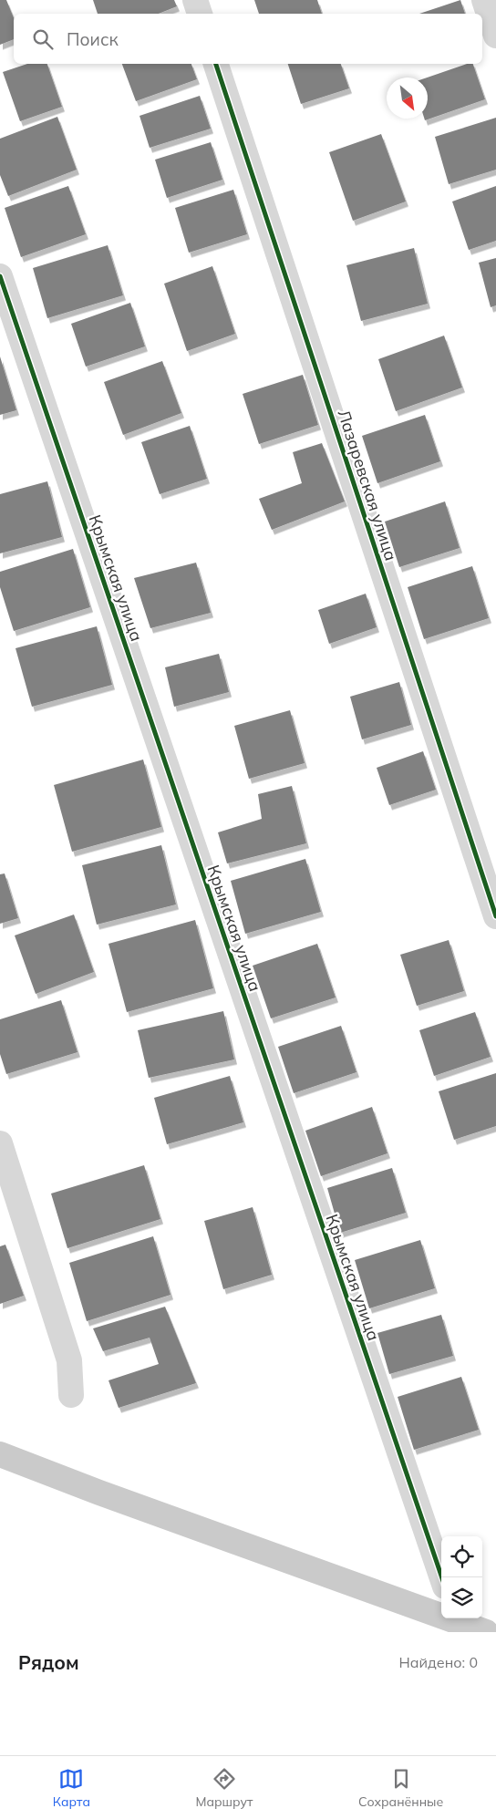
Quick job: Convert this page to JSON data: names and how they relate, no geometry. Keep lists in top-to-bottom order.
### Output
{
  "streets": {
    "street": ["Лазаревская улица", "Крымская улица"]
  },
  "north": "bottom right",
  "page": {
    "search": "Поиск",
    "heading": ["Рядом", "Найдено: 0"],
    "nav": ["Карта", "Маршрут", "Сохранённые"]
  }
}
